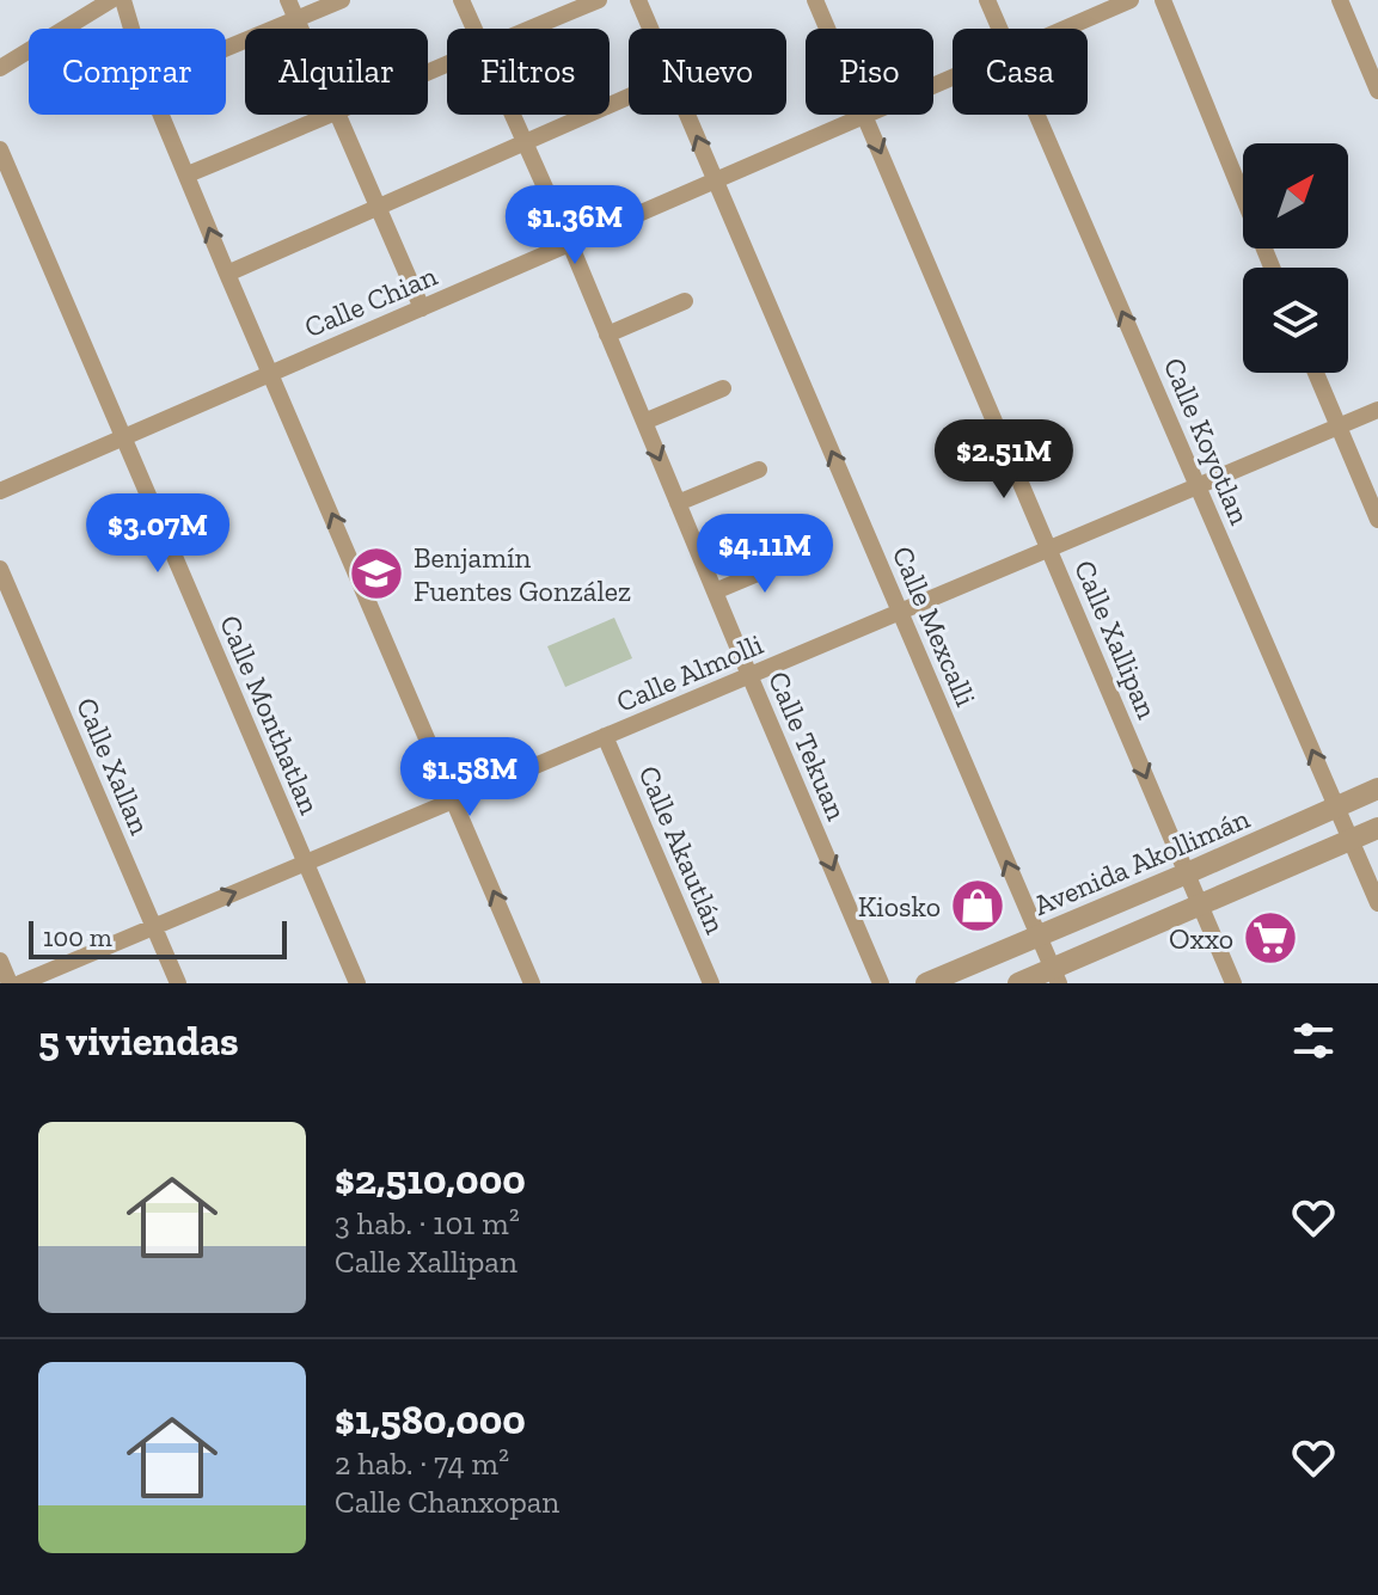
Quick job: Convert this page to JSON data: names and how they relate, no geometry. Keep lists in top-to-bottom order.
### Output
{
  "streets": {
    "street": [
      "Calle Chian",
      "Calle Koyotlan",
      "Calle Mexcalli",
      "Calle Xallipan",
      "Calle Almolli",
      "Calle Monthatlan",
      "Calle Tekuan",
      "Calle Xallan",
      "Calle Akautlán",
      "Avenida Akollimán"
    ]
  },
  "crossings": [
    ["Calle Chian", "Calle Mexcalli"],
    ["Calle Chian", "Calle Xallipan"],
    ["Calle Chian", "Calle Monthatlan"],
    ["Calle Chian", "Calle Tekuan"],
    ["Calle Koyotlan", "Calle Almolli"],
    ["Calle Koyotlan", "Avenida Akollimán"],
    ["Calle Mexcalli", "Calle Almolli"],
    ["Calle Mexcalli", "Avenida Akollimán"],
    ["Calle Xallipan", "Calle Almolli"],
    ["Calle Xallipan", "Avenida Akollimán"],
    ["Calle Almolli", "Calle Monthatlan"],
    ["Calle Almolli", "Calle Tekuan"],
    ["Calle Almolli", "Calle Xallan"],
    ["Calle Almolli", "Calle Akautlán"]
  ],
  "one_way": [
    "Calle Koyotlan",
    "Calle Mexcalli",
    "Calle Xallipan",
    "Calle Tekuan"
  ],
  "places": {
    "school or university": ["Benjamín Fuentes González"],
    "shop": ["Kiosko"],
    "supermarket": ["Oxxo"]
  },
  "scale_bar": "100 m",
  "north": "top right",
  "page": {
    "chip": [
      "Comprar",
      "Alquilar",
      "Filtros",
      "Nuevo",
      "Piso",
      "Casa"
    ],
    "price": [
      "$1.36M",
      "$2.51M",
      "$3.07M",
      "$4.11M",
      "$1.58M"
    ],
    "scale": "100 m",
    "heading": "5 viviendas",
    "list": [
      {
        "name": "$2,510,000",
        "note": "3 hab. · 101 m² · Calle Xallipan"
      },
      {
        "name": "$1,580,000",
        "note": "2 hab. · 74 m² · Calle Chanxopan"
      }
    ]
  }
}
